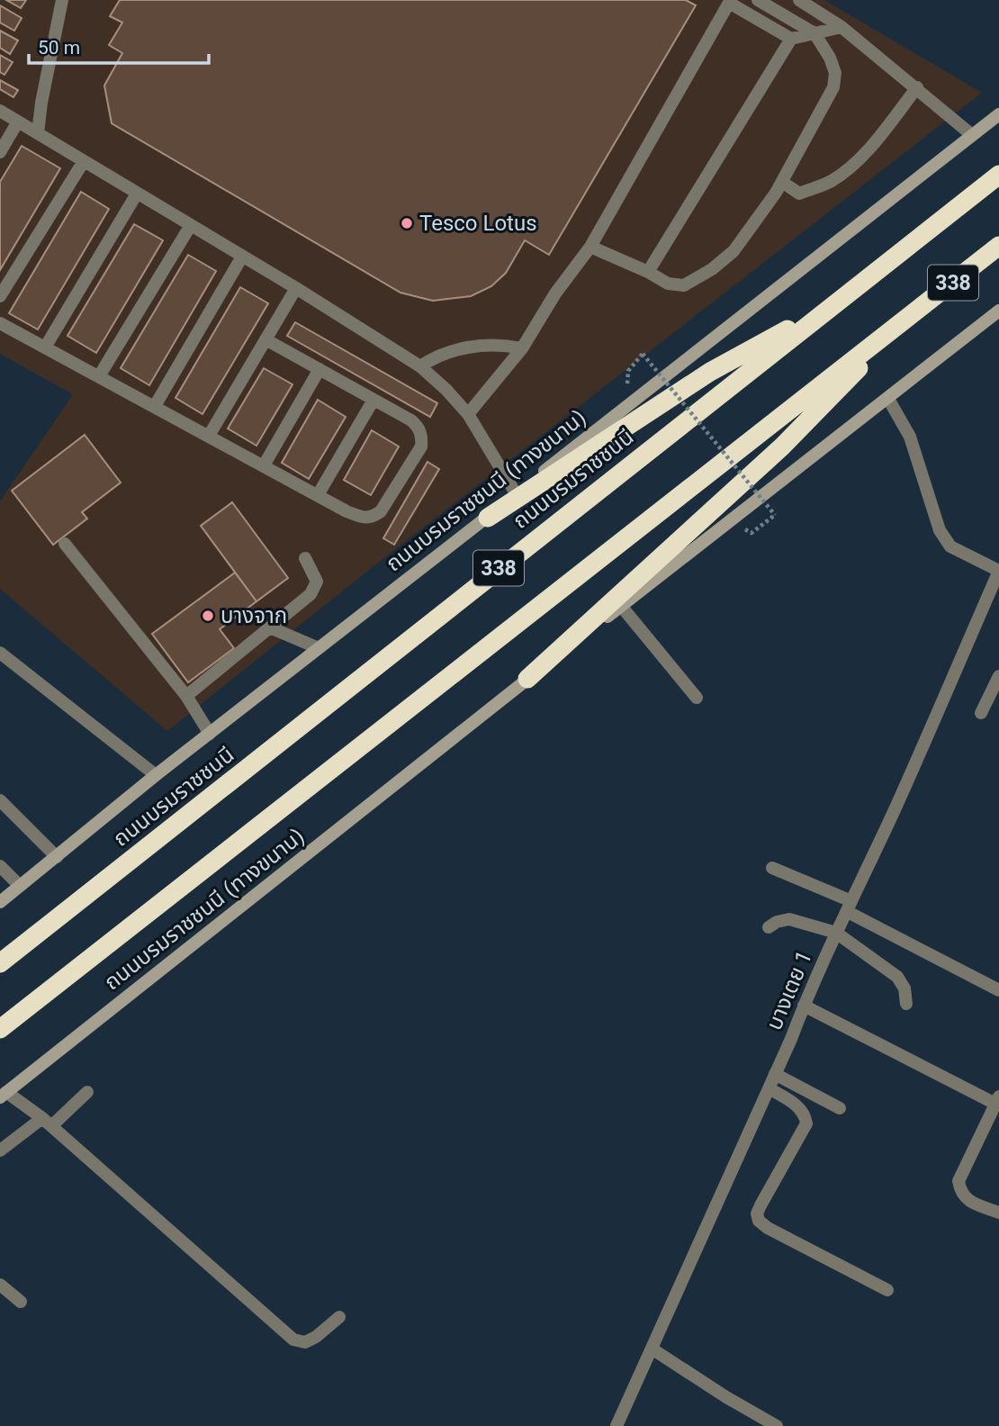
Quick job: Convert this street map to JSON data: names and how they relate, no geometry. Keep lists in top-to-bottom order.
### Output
{
  "streets": {
    "highway": ["338", "ถนนบรมราชชนนี"],
    "main road": ["ถนนบรมราชชนนี (ทางขนาน)"],
    "street": ["บางเตย 1"]
  },
  "places": ["Tesco Lotus", "บางจาก"],
  "scale_bar": "50 m"
}
